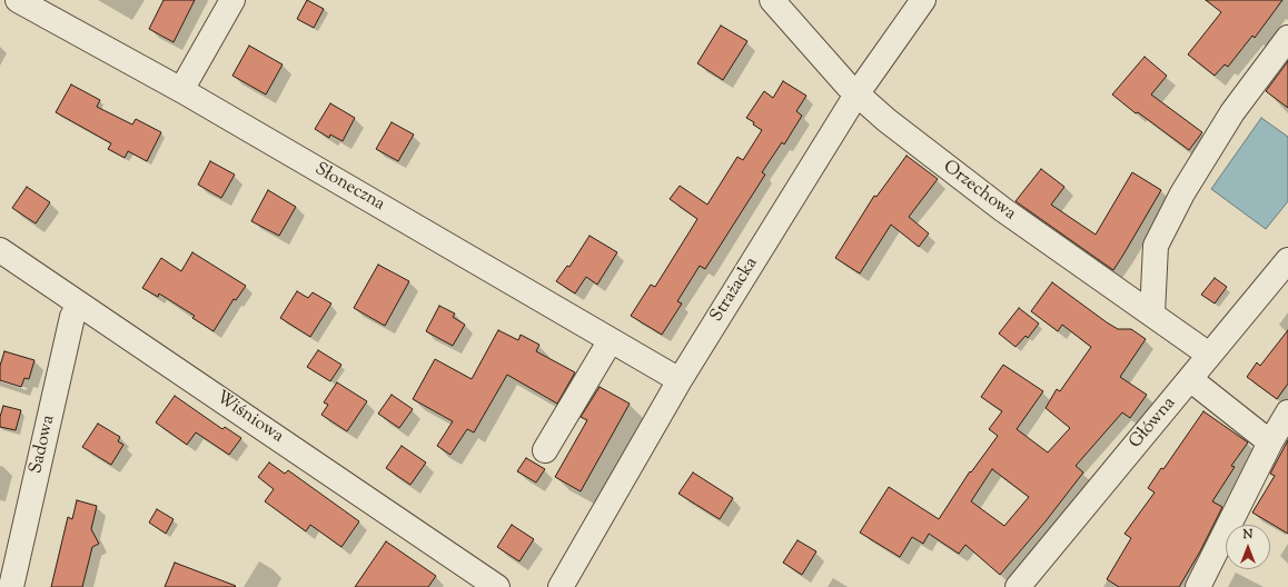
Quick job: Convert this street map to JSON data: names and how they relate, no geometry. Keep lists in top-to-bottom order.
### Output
{
  "streets": {
    "street": [
      "Słoneczna",
      "Orzechowa",
      "Strażacka",
      "Wiśniowa",
      "Główna",
      "Sadowa"
    ]
  },
  "crossings": [
    ["Słoneczna", "Strażacka"],
    ["Orzechowa", "Strażacka"],
    ["Orzechowa", "Główna"],
    ["Wiśniowa", "Sadowa"]
  ],
  "north": "top"
}
